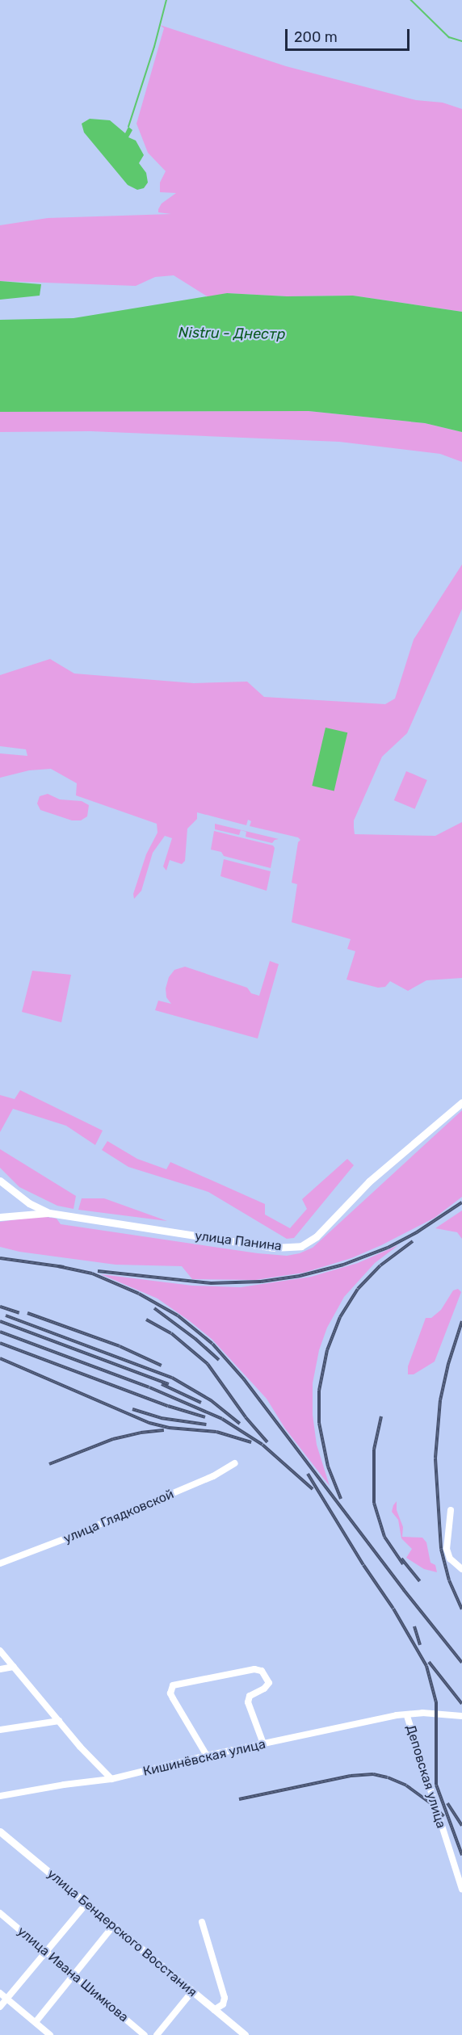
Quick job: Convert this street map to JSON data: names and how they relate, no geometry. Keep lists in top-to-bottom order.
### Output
{
  "streets": {
    "main road": ["улица Панина", "улица Бендерского Восстания"],
    "street": [
      "улица Глядковской",
      "Кишинёвская улица",
      "Деповская улица",
      "улица Ивана Шимкова"
    ]
  },
  "crossings": [
    ["Кишинёвская улица", "Деповская улица"]
  ],
  "water": ["Nistru - Днестр"],
  "scale_bar": "200 m"
}
